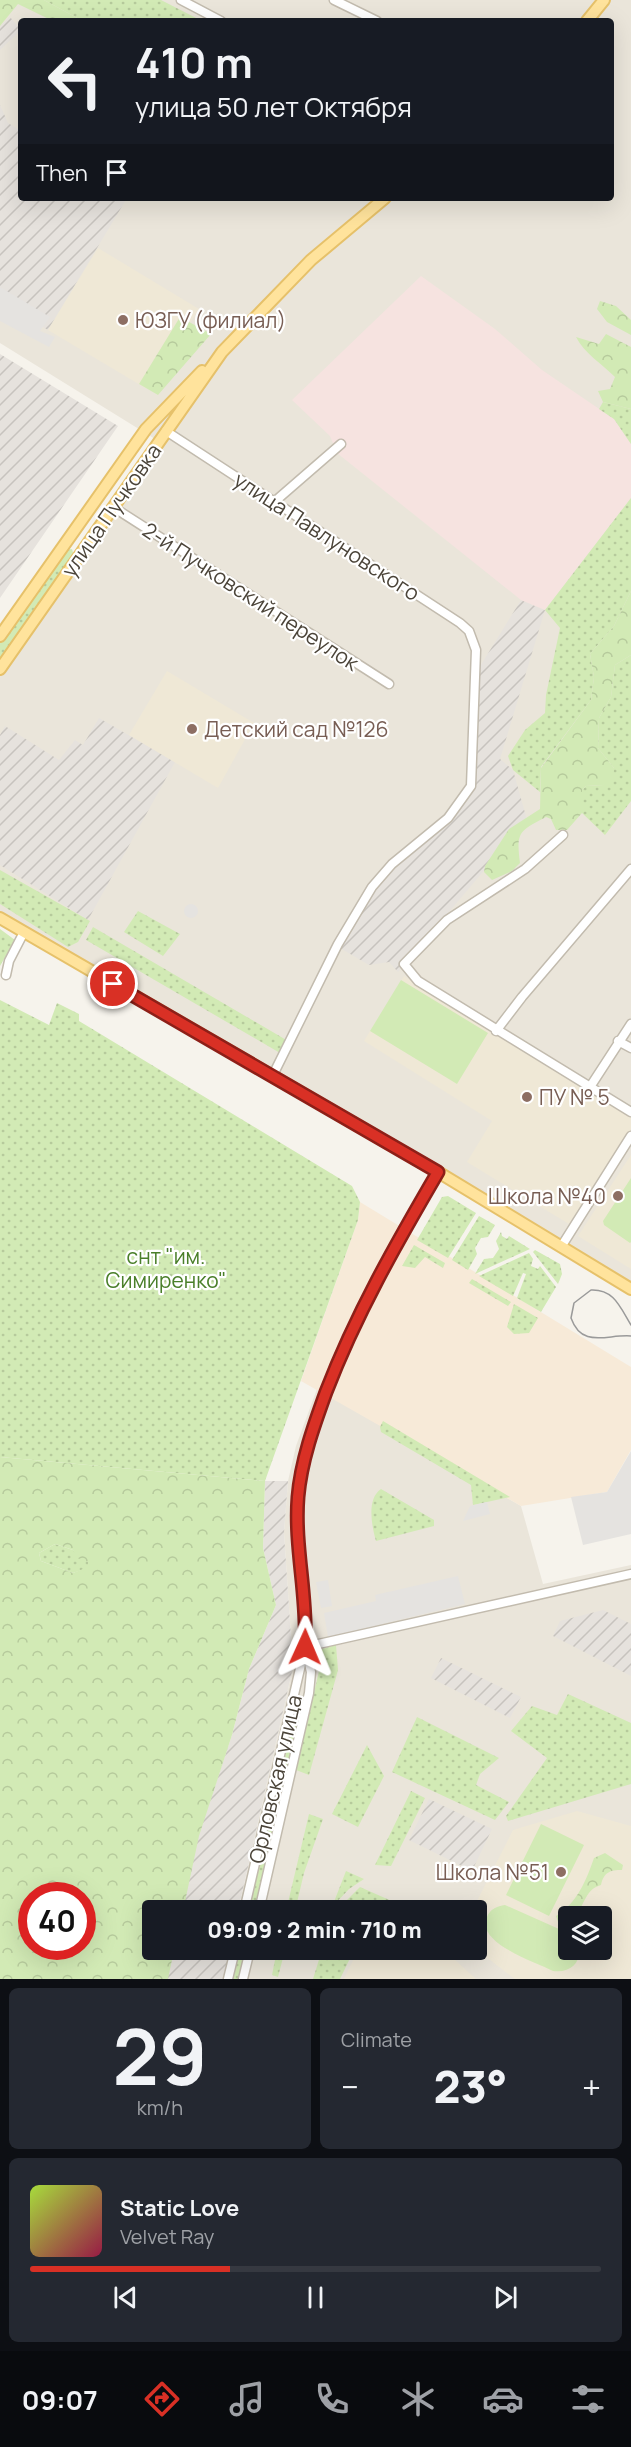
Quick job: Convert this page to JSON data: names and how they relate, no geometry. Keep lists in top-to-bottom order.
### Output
{
  "streets": {
    "main road": ["улица Пучковка"],
    "street": ["улица Павлуновского", "2-й Пучковский переулок", "Орловская улица"]
  },
  "crossings": [
    ["улица Пучковка", "улица Павлуновского"],
    ["улица Пучковка", "2-й Пучковский переулок"]
  ],
  "parks": ["снт \"им. Симиренко\""],
  "places": [
    "ЮЗГУ (филиал)",
    "Детский сад №126",
    "ПУ № 5",
    "Школа №40",
    "Школа №51"
  ],
  "page": {
    "turn": ["410 m", "улица 50 лет Октября"],
    "then": "Then",
    "limit": "40",
    "trip": "09:09 · 2 min · 710 m",
    "tile": [
      ["29", "km/h"],
      "Climate"
    ],
    "heat": ["−", "23°", "+"],
    "song": ["Static Love", "Velvet Ray"],
    "tabs": "09:07"
  }
}
